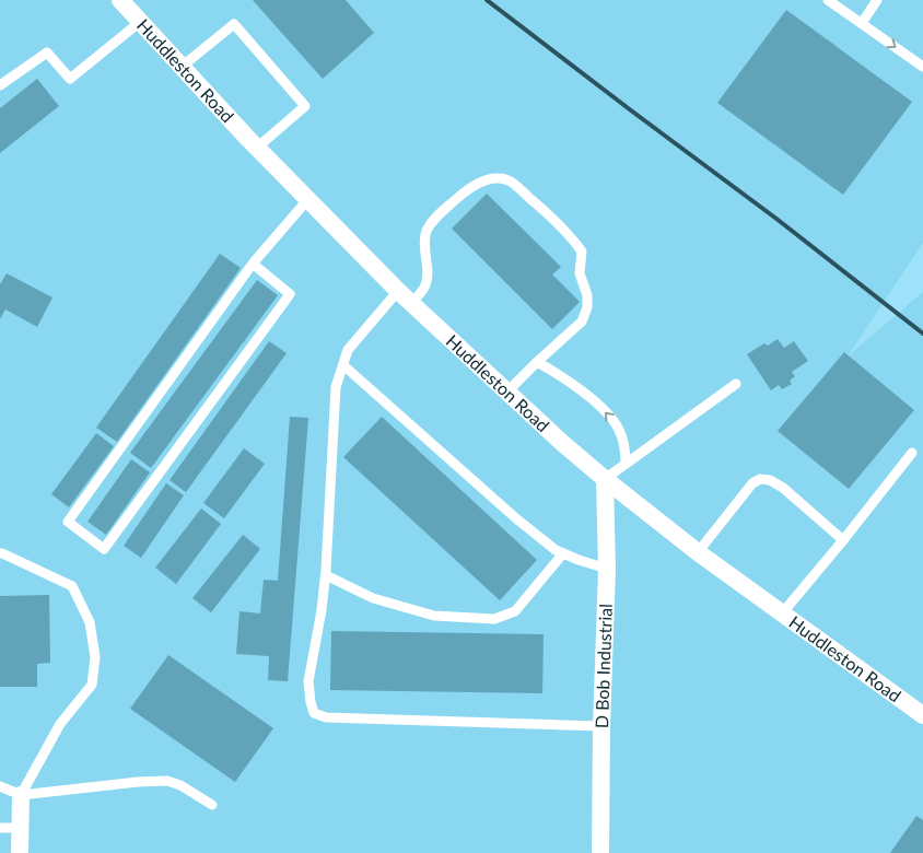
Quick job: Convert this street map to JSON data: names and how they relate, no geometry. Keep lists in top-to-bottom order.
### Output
{
  "streets": {
    "street": ["Huddleston Road", "D Bob Industrial"]
  },
  "crossings": [
    ["Huddleston Road", "D Bob Industrial"]
  ]
}
